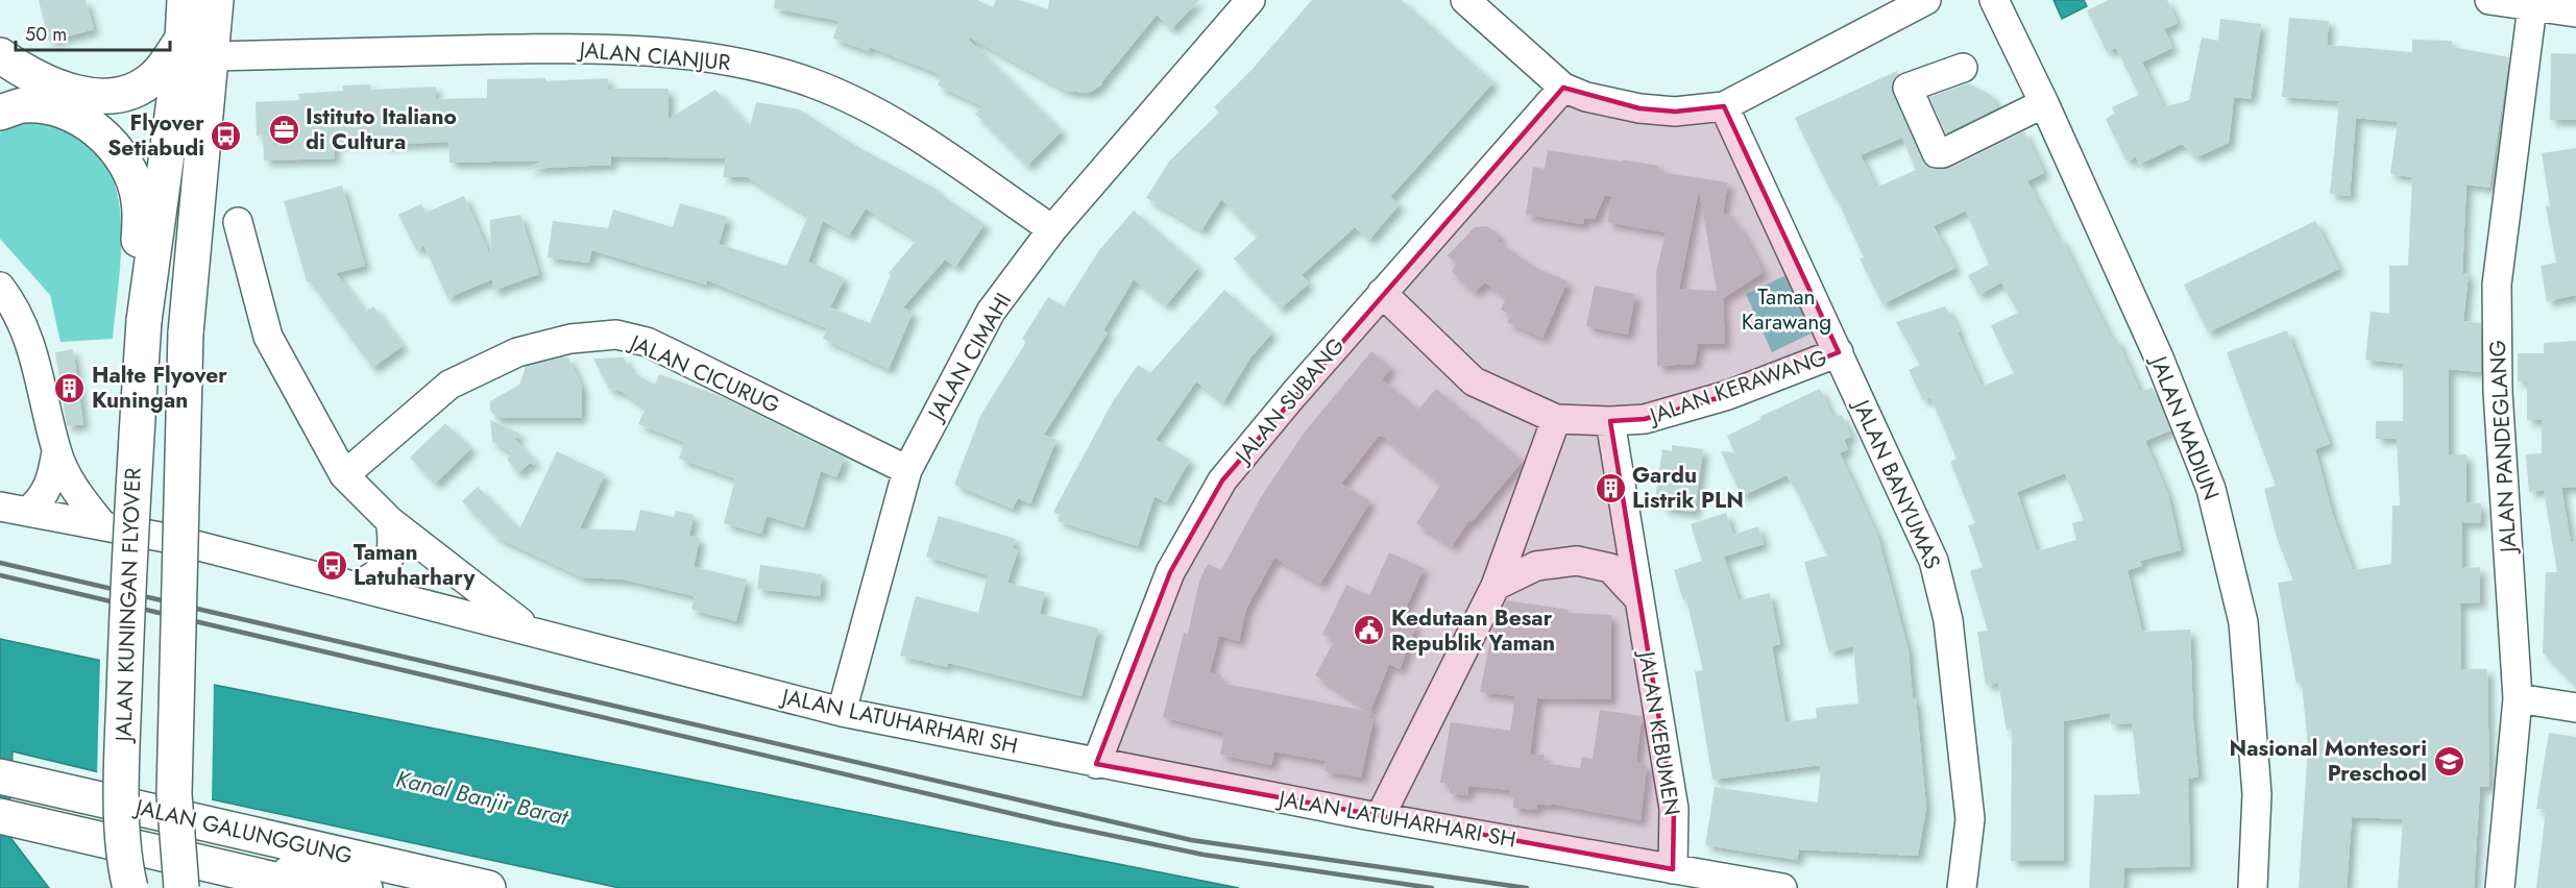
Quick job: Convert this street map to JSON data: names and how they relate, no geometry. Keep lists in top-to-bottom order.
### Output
{
  "streets": {
    "main road": ["JALAN KUNINGAN FLYOVER", "JALAN GALUNGGUNG"],
    "street": [
      "JALAN CIANJUR",
      "JALAN CIMAHI",
      "JALAN CICURUG",
      "JALAN KERAWANG",
      "JALAN SUBANG",
      "JALAN MADIUN",
      "JALAN PANDEGLANG",
      "JALAN BANYUMAS",
      "JALAN LATUHARHARI SH",
      "JALAN KEBUMEN"
    ]
  },
  "crossings": [
    ["JALAN CIANJUR", "JALAN CIMAHI"],
    ["JALAN CIMAHI", "JALAN CICURUG"],
    ["JALAN CIMAHI", "JALAN LATUHARHARI SH"],
    ["JALAN KERAWANG", "JALAN SUBANG"],
    ["JALAN KERAWANG", "JALAN BANYUMAS"],
    ["JALAN KERAWANG", "JALAN KEBUMEN"],
    ["JALAN SUBANG", "JALAN LATUHARHARI SH"],
    ["JALAN LATUHARHARI SH", "JALAN KEBUMEN"]
  ],
  "water": ["Kanal Banjir Barat"],
  "parks": ["Taman Karawang"],
  "places": {
    "office": ["Istituto Italiano di Cultura"],
    "bus stop": ["Flyover Setiabudi", "Taman Latuharhary"],
    "building": ["Halte Flyover Kuningan", "Gardu Listrik PLN"],
    "public building": ["Kedutaan Besar Republik Yaman"],
    "school or university": ["Nasional Montesori Preschool"]
  },
  "scale_bar": "50 m"
}
